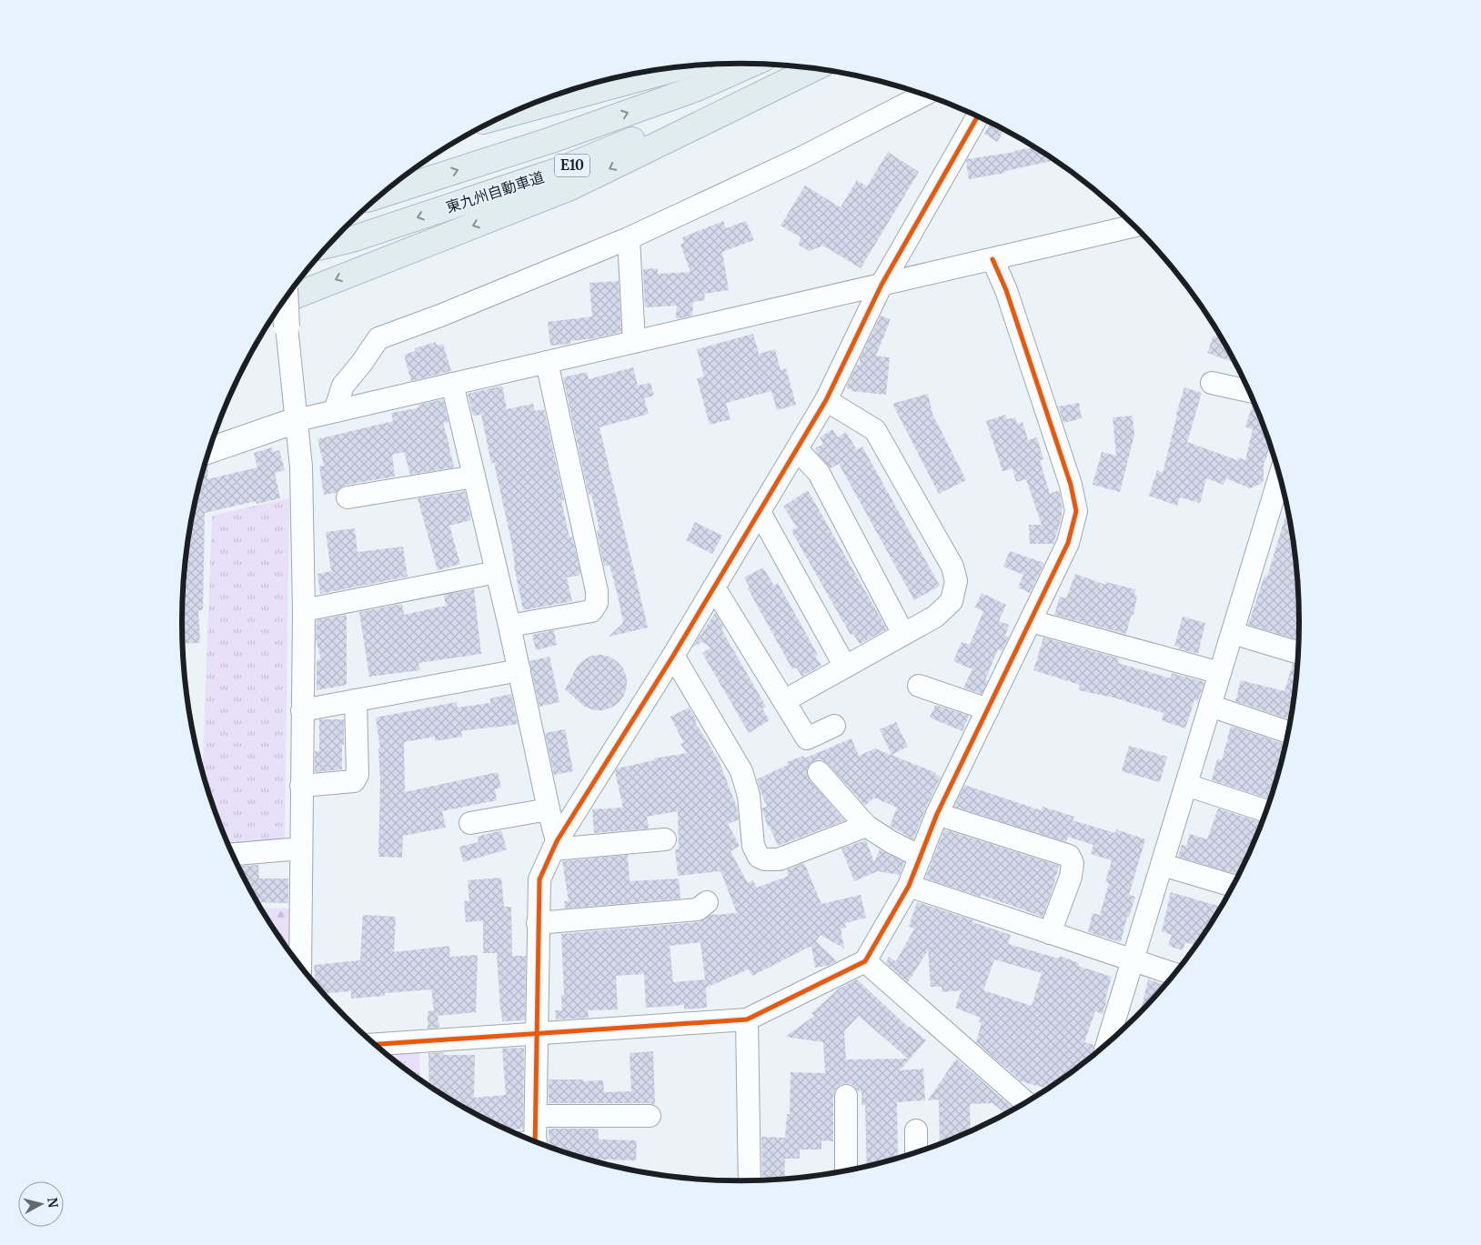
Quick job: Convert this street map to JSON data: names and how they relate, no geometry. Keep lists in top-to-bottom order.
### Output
{
  "streets": {
    "highway": ["E10", "東九州自動車道"]
  },
  "north": "right"
}
